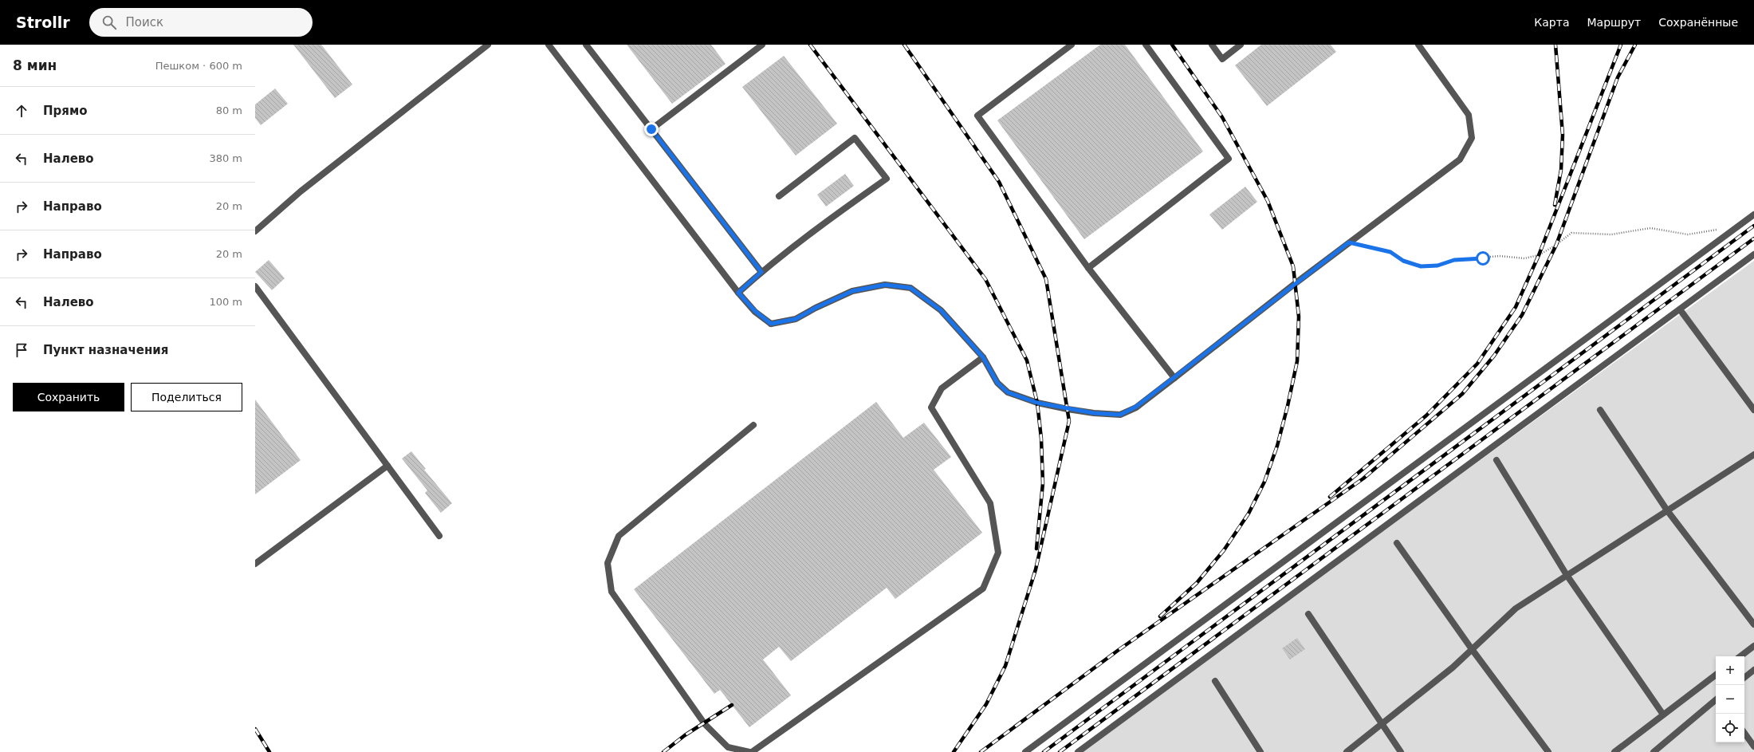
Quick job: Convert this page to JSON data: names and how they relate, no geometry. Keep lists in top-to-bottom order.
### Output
{
  "page": {
    "header": "Strollr",
    "search": "Поиск",
    "nav": ["Карта", "Маршрут", "Сохранённые"],
    "heading": ["8 мин", "Пешком · 600 m"],
    "list": [
      ["Прямо", "80 m"],
      ["Налево", "380 m"],
      ["Направо", "20 m"],
      ["Направо", "20 m"],
      ["Налево", "100 m"],
      "Пункт назначения"
    ],
    "buttons": ["Сохранить", "Поделиться"],
    "map_buttons": ["+", "−"]
  }
}
